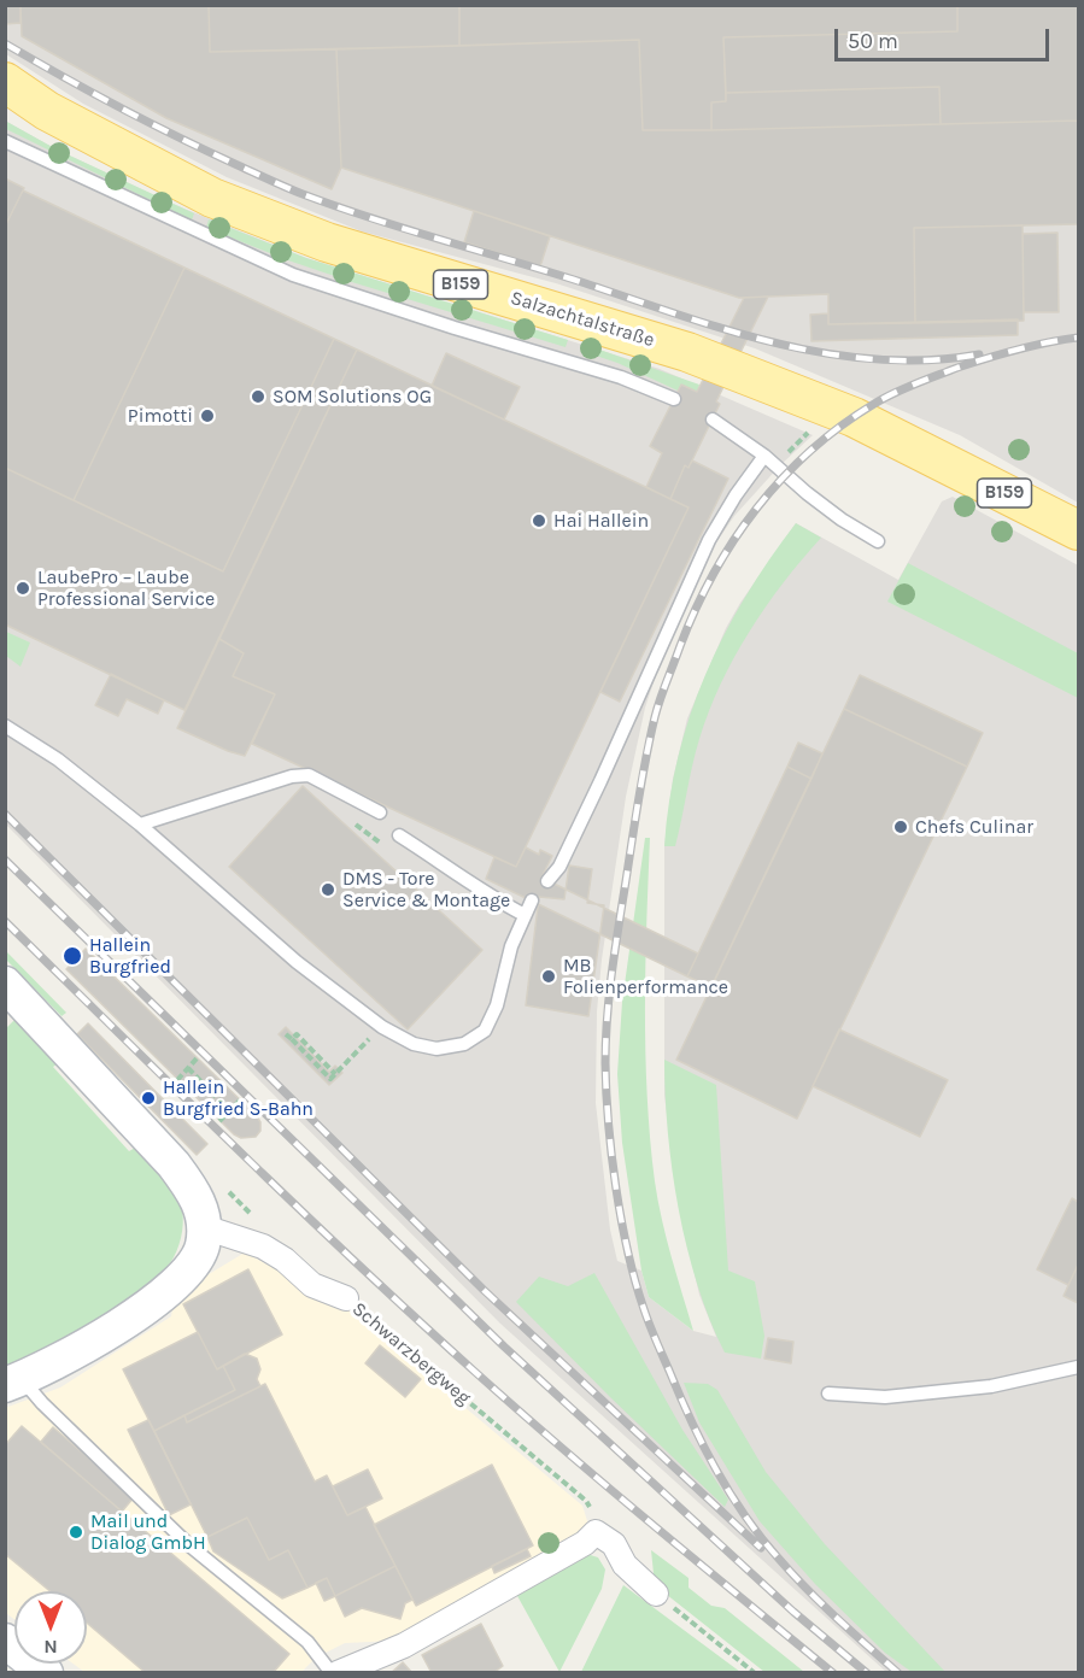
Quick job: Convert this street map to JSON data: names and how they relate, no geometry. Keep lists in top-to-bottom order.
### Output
{
  "streets": {
    "main road": ["B159", "Salzachtalstraße"],
    "street": ["Schwarzbergweg"]
  },
  "places": [
    "SOM Solutions OG",
    "Pimotti",
    "Hai Hallein",
    "LaubePro – Laube Professional Service",
    "Chefs Culinar",
    "DMS - Tore Service & Montage",
    "Hallein Burgfried",
    "MB Folienperformance",
    "Hallein Burgfried S-Bahn",
    "Mail und Dialog GmbH"
  ],
  "scale_bar": "50 m",
  "north": "bottom"
}
